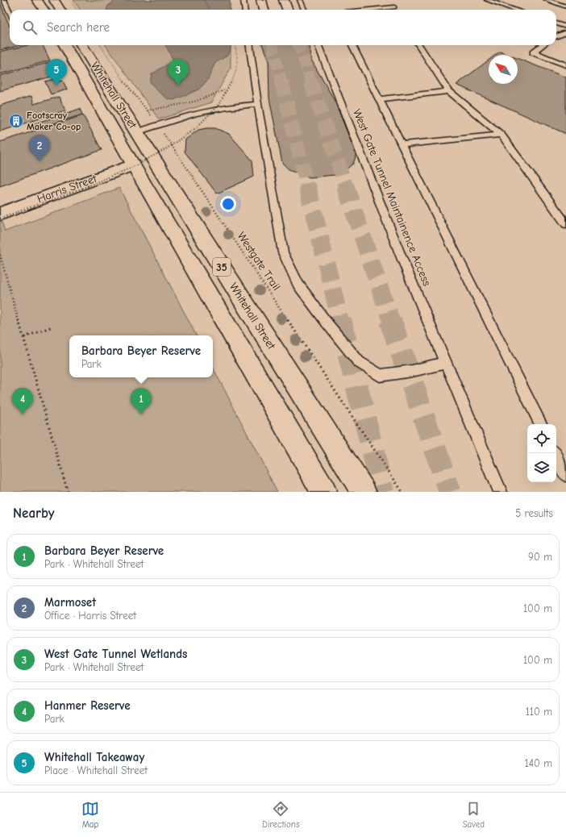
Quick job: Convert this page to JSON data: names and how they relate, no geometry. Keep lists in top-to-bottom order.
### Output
{
  "streets": {
    "main road": ["Whitehall Street", "Harris Street", "35"],
    "lane": ["West Gate Tunnel Maintainence Access"],
    "path": ["Westgate Trail"]
  },
  "crossings": [
    ["Whitehall Street", "Harris Street"]
  ],
  "places": {
    "building": ["Footscray Maker Co-op"]
  },
  "north": "top left",
  "page": {
    "search": "Search here",
    "pins": [
      "3",
      "5",
      "2",
      "1",
      "4"
    ],
    "popup": ["Barbara Beyer Reserve", "Park"],
    "heading": ["Nearby", "5 results"],
    "list": [
      {
        "mark": "1",
        "name": "Barbara Beyer Reserve",
        "note": "Park · Whitehall Street",
        "value": "90 m"
      },
      {
        "mark": "2",
        "name": "Marmoset",
        "note": "Office · Harris Street",
        "value": "100 m"
      },
      {
        "mark": "3",
        "name": "West Gate Tunnel Wetlands",
        "note": "Park · Whitehall Street",
        "value": "100 m"
      },
      {
        "mark": "4",
        "name": "Hanmer Reserve",
        "note": "Park",
        "value": "110 m"
      },
      {
        "mark": "5",
        "name": "Whitehall Takeaway",
        "note": "Place · Whitehall Street",
        "value": "140 m"
      }
    ],
    "nav": ["Map", "Directions", "Saved"]
  }
}
